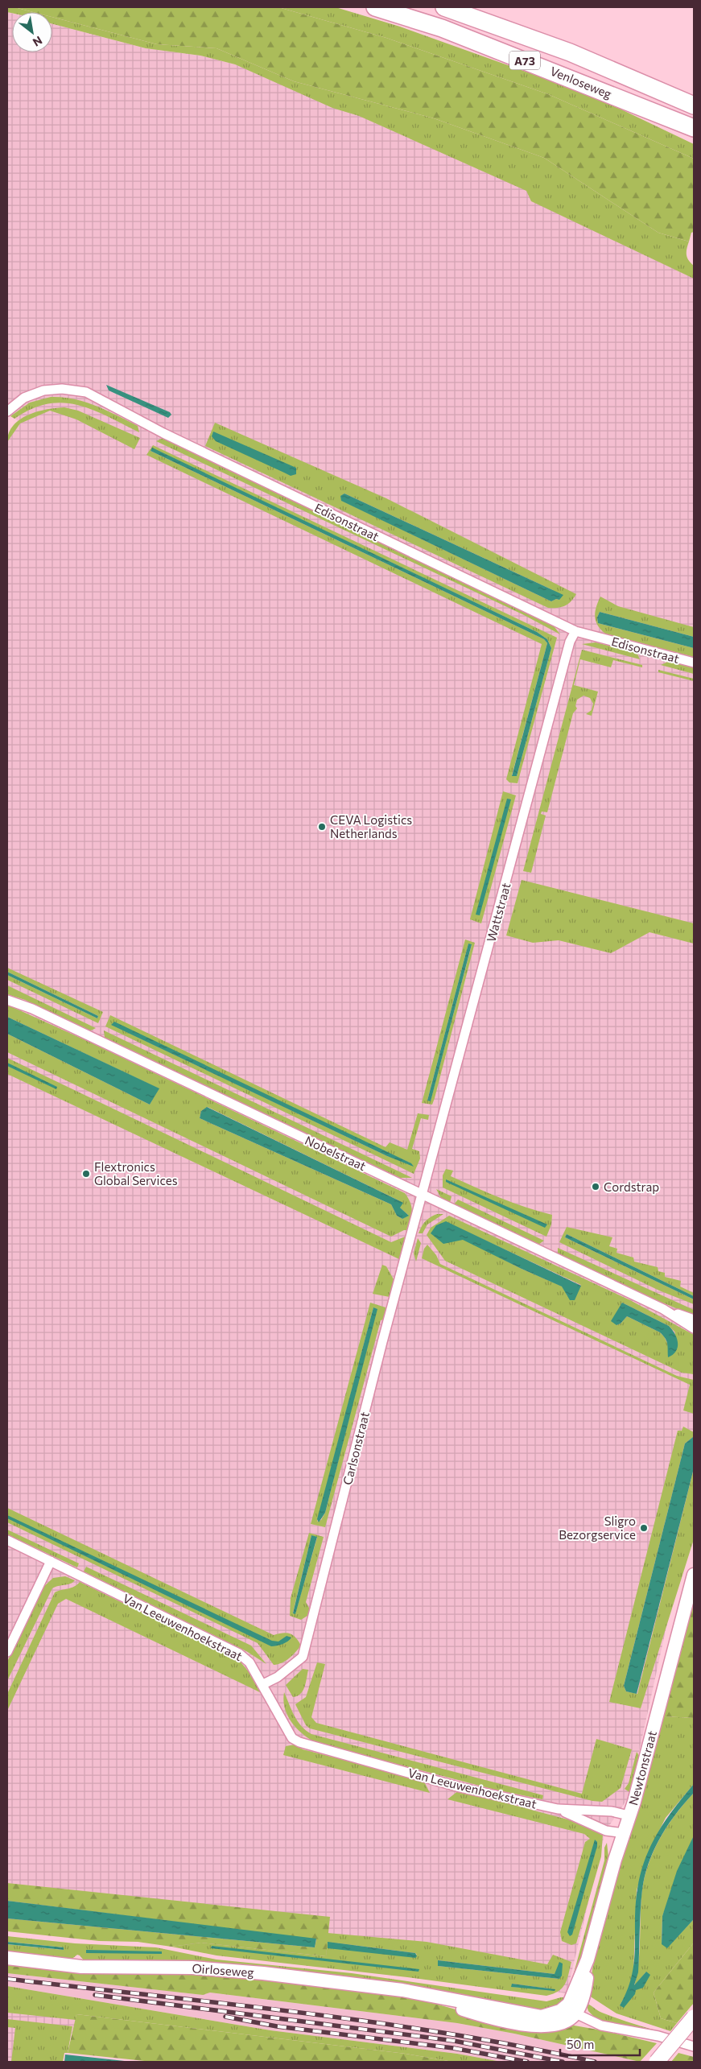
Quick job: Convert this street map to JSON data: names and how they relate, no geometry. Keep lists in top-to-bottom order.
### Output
{
  "streets": {
    "highway": ["A73", "Venloseweg"],
    "street": [
      "Edisonstraat",
      "Wattstraat",
      "Nobelstraat",
      "Carlsonstraat",
      "Van Leeuwenhoekstraat",
      "Newtonstraat",
      "Oirloseweg"
    ]
  },
  "crossings": [
    ["Edisonstraat", "Wattstraat"],
    ["Wattstraat", "Nobelstraat"],
    ["Wattstraat", "Carlsonstraat"],
    ["Nobelstraat", "Carlsonstraat"],
    ["Carlsonstraat", "Van Leeuwenhoekstraat"],
    ["Van Leeuwenhoekstraat", "Newtonstraat"],
    ["Newtonstraat", "Oirloseweg"]
  ],
  "places": [
    "CEVA Logistics Netherlands",
    "Flextronics Global Services",
    "Cordstrap",
    "Sligro Bezorgservice"
  ],
  "scale_bar": "50 m",
  "north": "bottom right"
}
